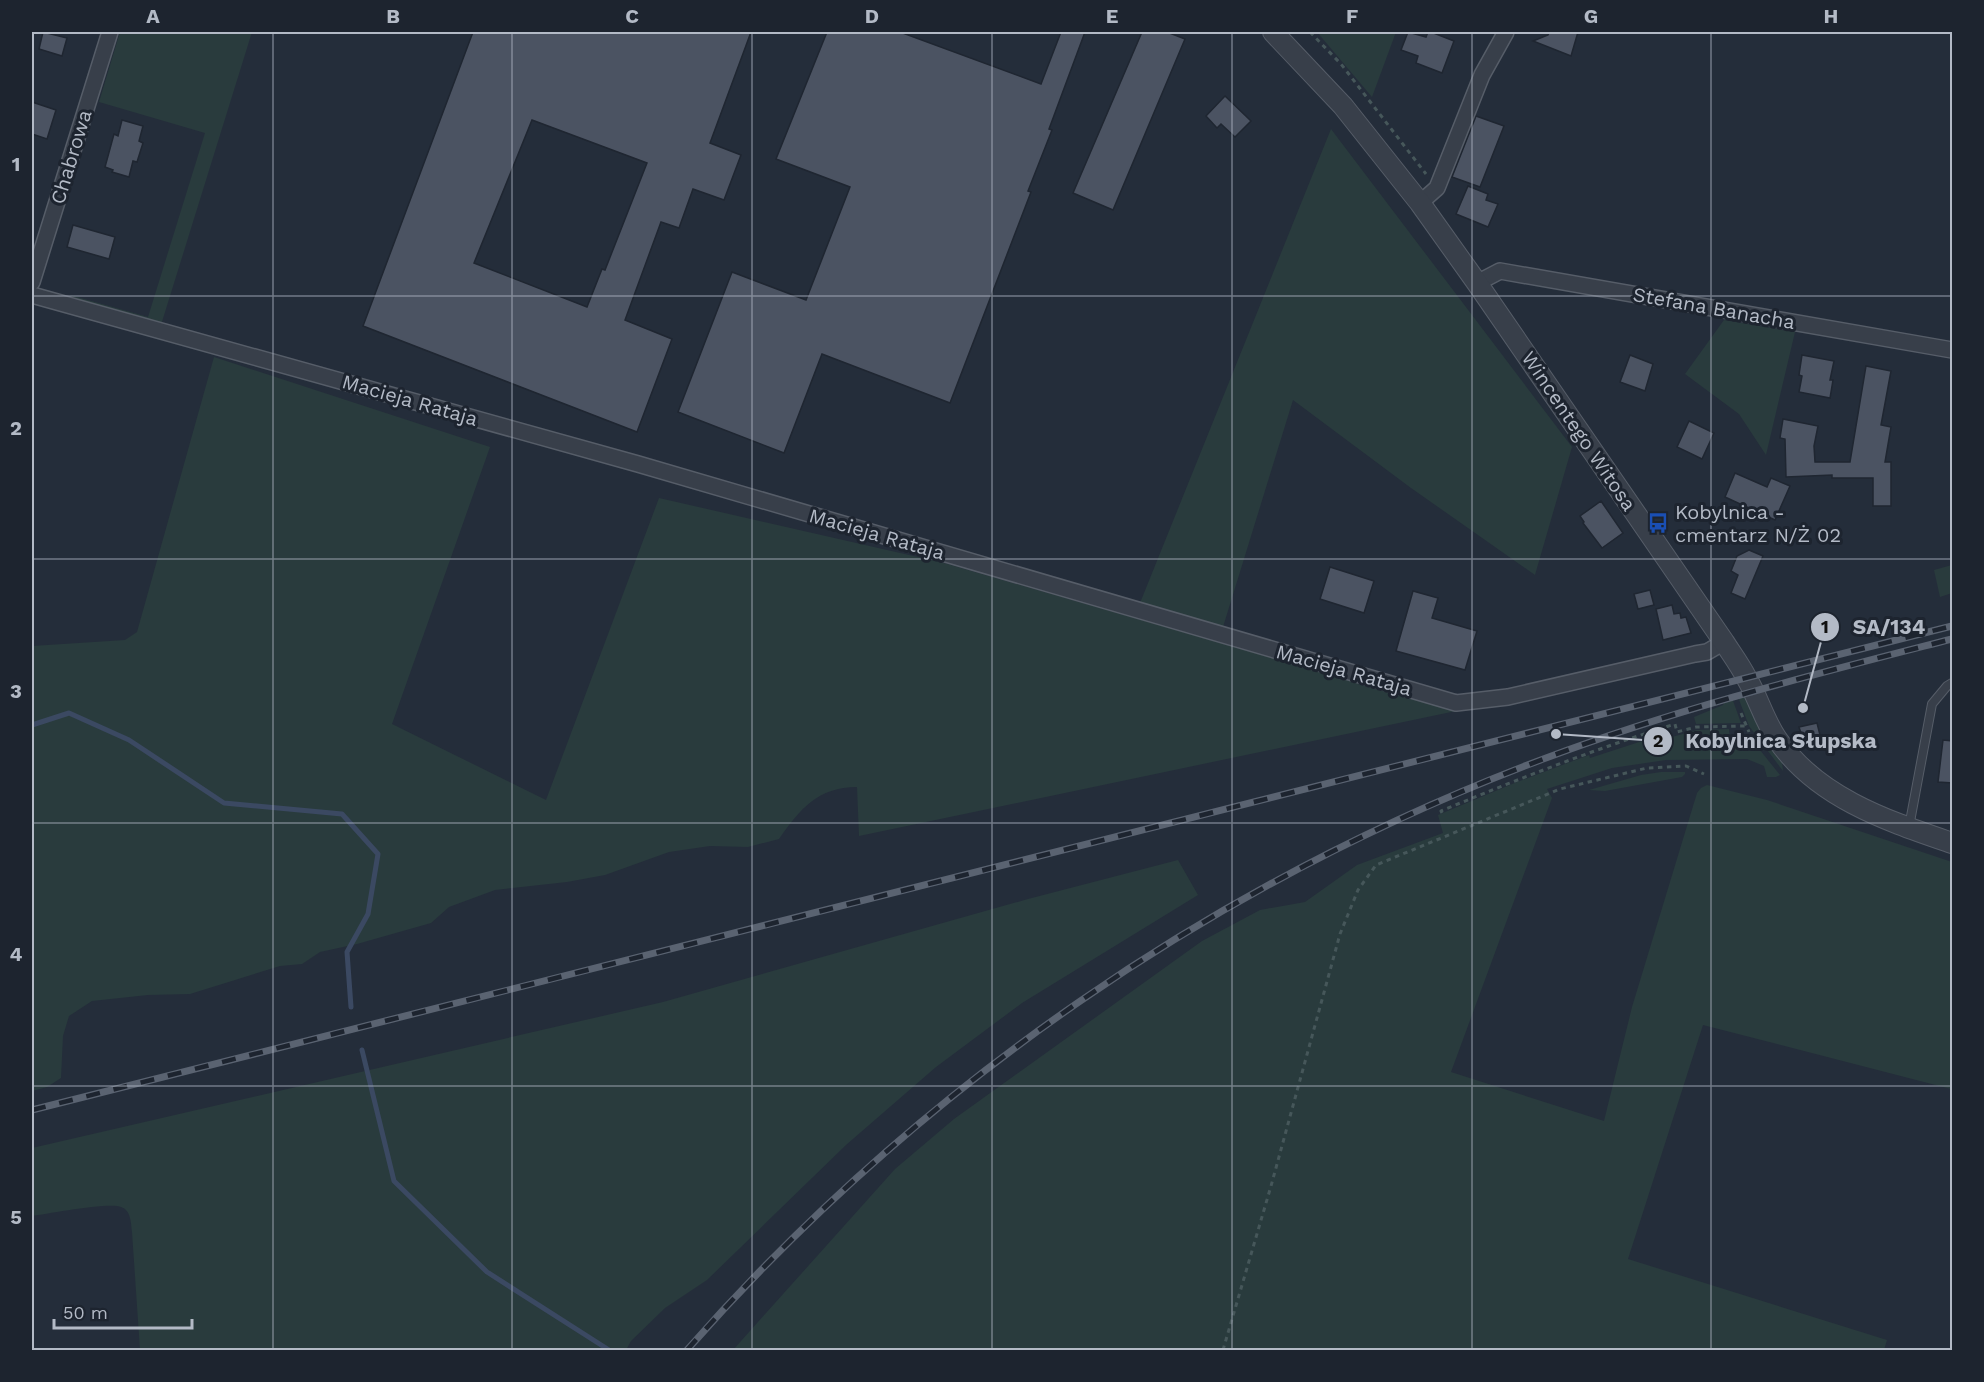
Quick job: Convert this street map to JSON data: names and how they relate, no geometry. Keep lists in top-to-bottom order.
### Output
{
  "streets": {
    "street": [
      "Chabrowa",
      "Stefana Banacha",
      "Macieja Rataja",
      "Wincentego Witosa"
    ]
  },
  "crossings": [
    ["Stefana Banacha", "Wincentego Witosa"],
    ["Macieja Rataja", "Wincentego Witosa"]
  ],
  "places": {
    "bus stop": ["Kobylnica - cmentarz N/Ż 02"],
    "other": ["SA/134", "Kobylnica Słupska"]
  },
  "scale_bar": "50 m",
  "grid": {
    "columns": [
      "A",
      "B",
      "C",
      "D",
      "E",
      "F",
      "G",
      "H"
    ],
    "rows": [
      "1",
      "2",
      "3",
      "4",
      "5"
    ]
  }
}
